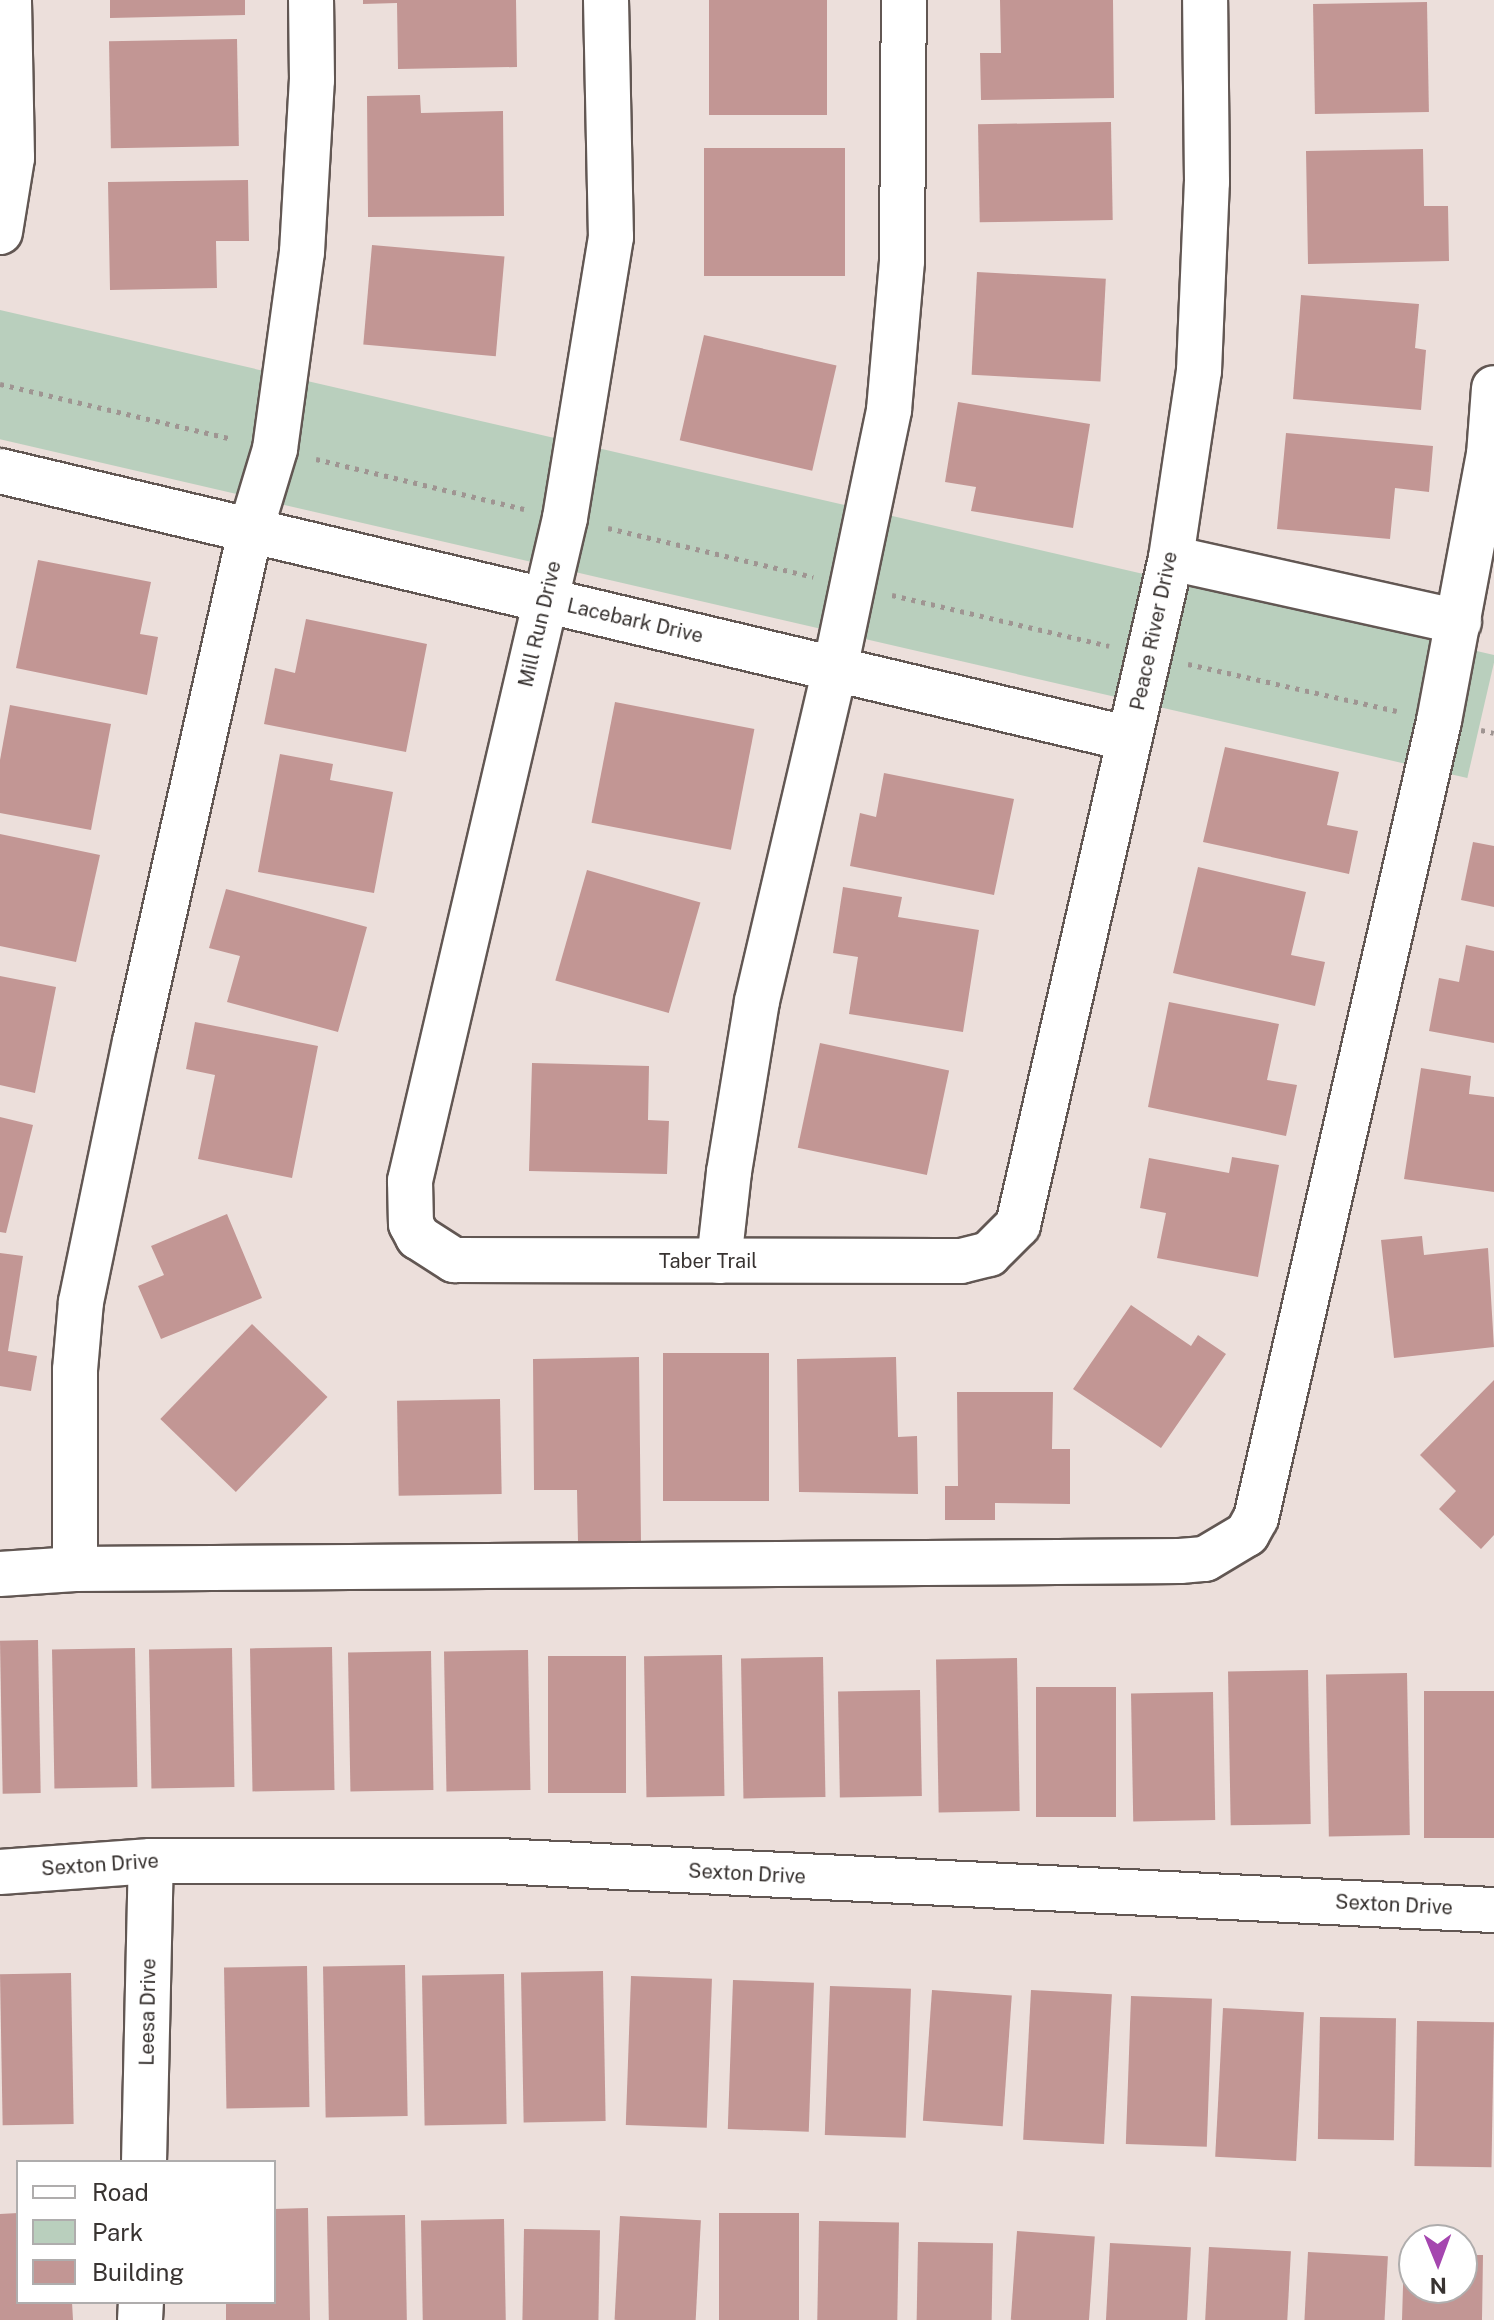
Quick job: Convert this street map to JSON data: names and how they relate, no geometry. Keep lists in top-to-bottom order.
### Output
{
  "streets": {
    "street": [
      "Lacebark Drive",
      "Mill Run Drive",
      "Peace River Drive",
      "Taber Trail",
      "Sexton Drive",
      "Leesa Drive"
    ]
  },
  "crossings": [
    ["Lacebark Drive", "Mill Run Drive"],
    ["Lacebark Drive", "Peace River Drive"],
    ["Mill Run Drive", "Taber Trail"],
    ["Peace River Drive", "Taber Trail"],
    ["Sexton Drive", "Leesa Drive"]
  ],
  "legend": ["Road", "Park", "Building"],
  "north": "bottom"
}
